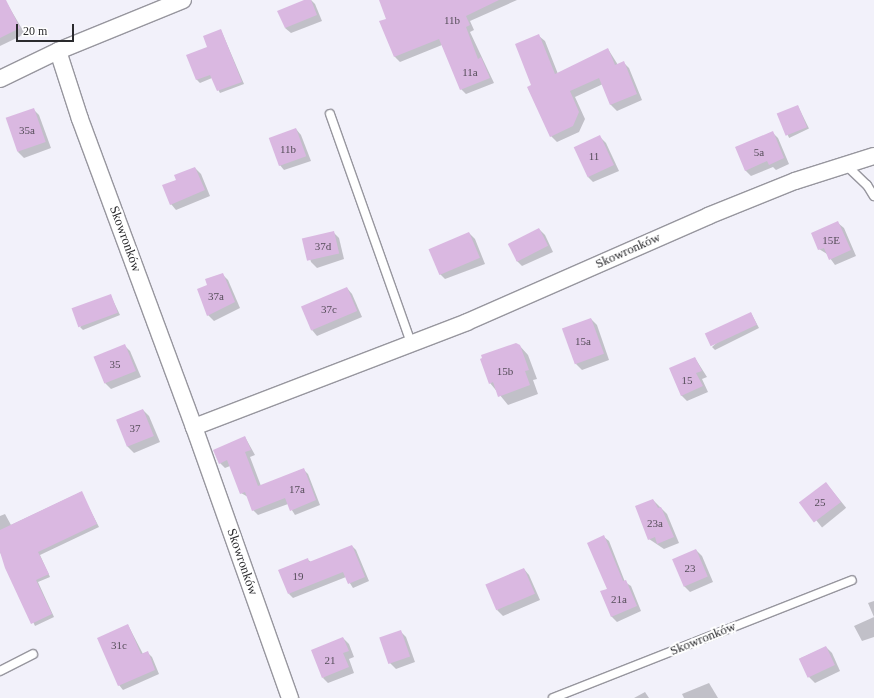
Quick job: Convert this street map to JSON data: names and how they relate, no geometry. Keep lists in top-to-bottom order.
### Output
{
  "streets": {
    "street": ["Skowronków"]
  },
  "house_numbers": [
    "11b",
    "11a",
    "35a",
    "11b",
    "5a",
    "11",
    "15E",
    "37d",
    "37a",
    "37c",
    "15a",
    "35",
    "15b",
    "15",
    "37",
    "17a",
    "25",
    "23a",
    "23",
    "19",
    "21a",
    "31c",
    "21"
  ],
  "scale_bar": "20 m"
}
